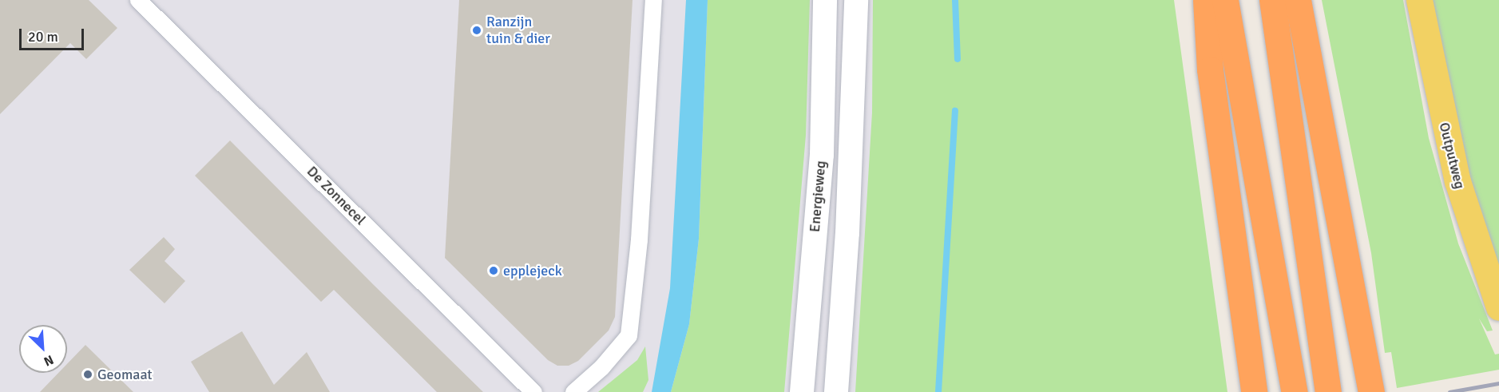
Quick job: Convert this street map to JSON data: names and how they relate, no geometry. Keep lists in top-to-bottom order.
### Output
{
  "streets": {
    "main road": ["Outputweg", "Energieweg"],
    "street": ["De Zonnecel"]
  },
  "places": ["Ranzijn tuin & dier", "epplejeck", "Geomaat"],
  "scale_bar": "20 m",
  "north": "bottom right"
}
